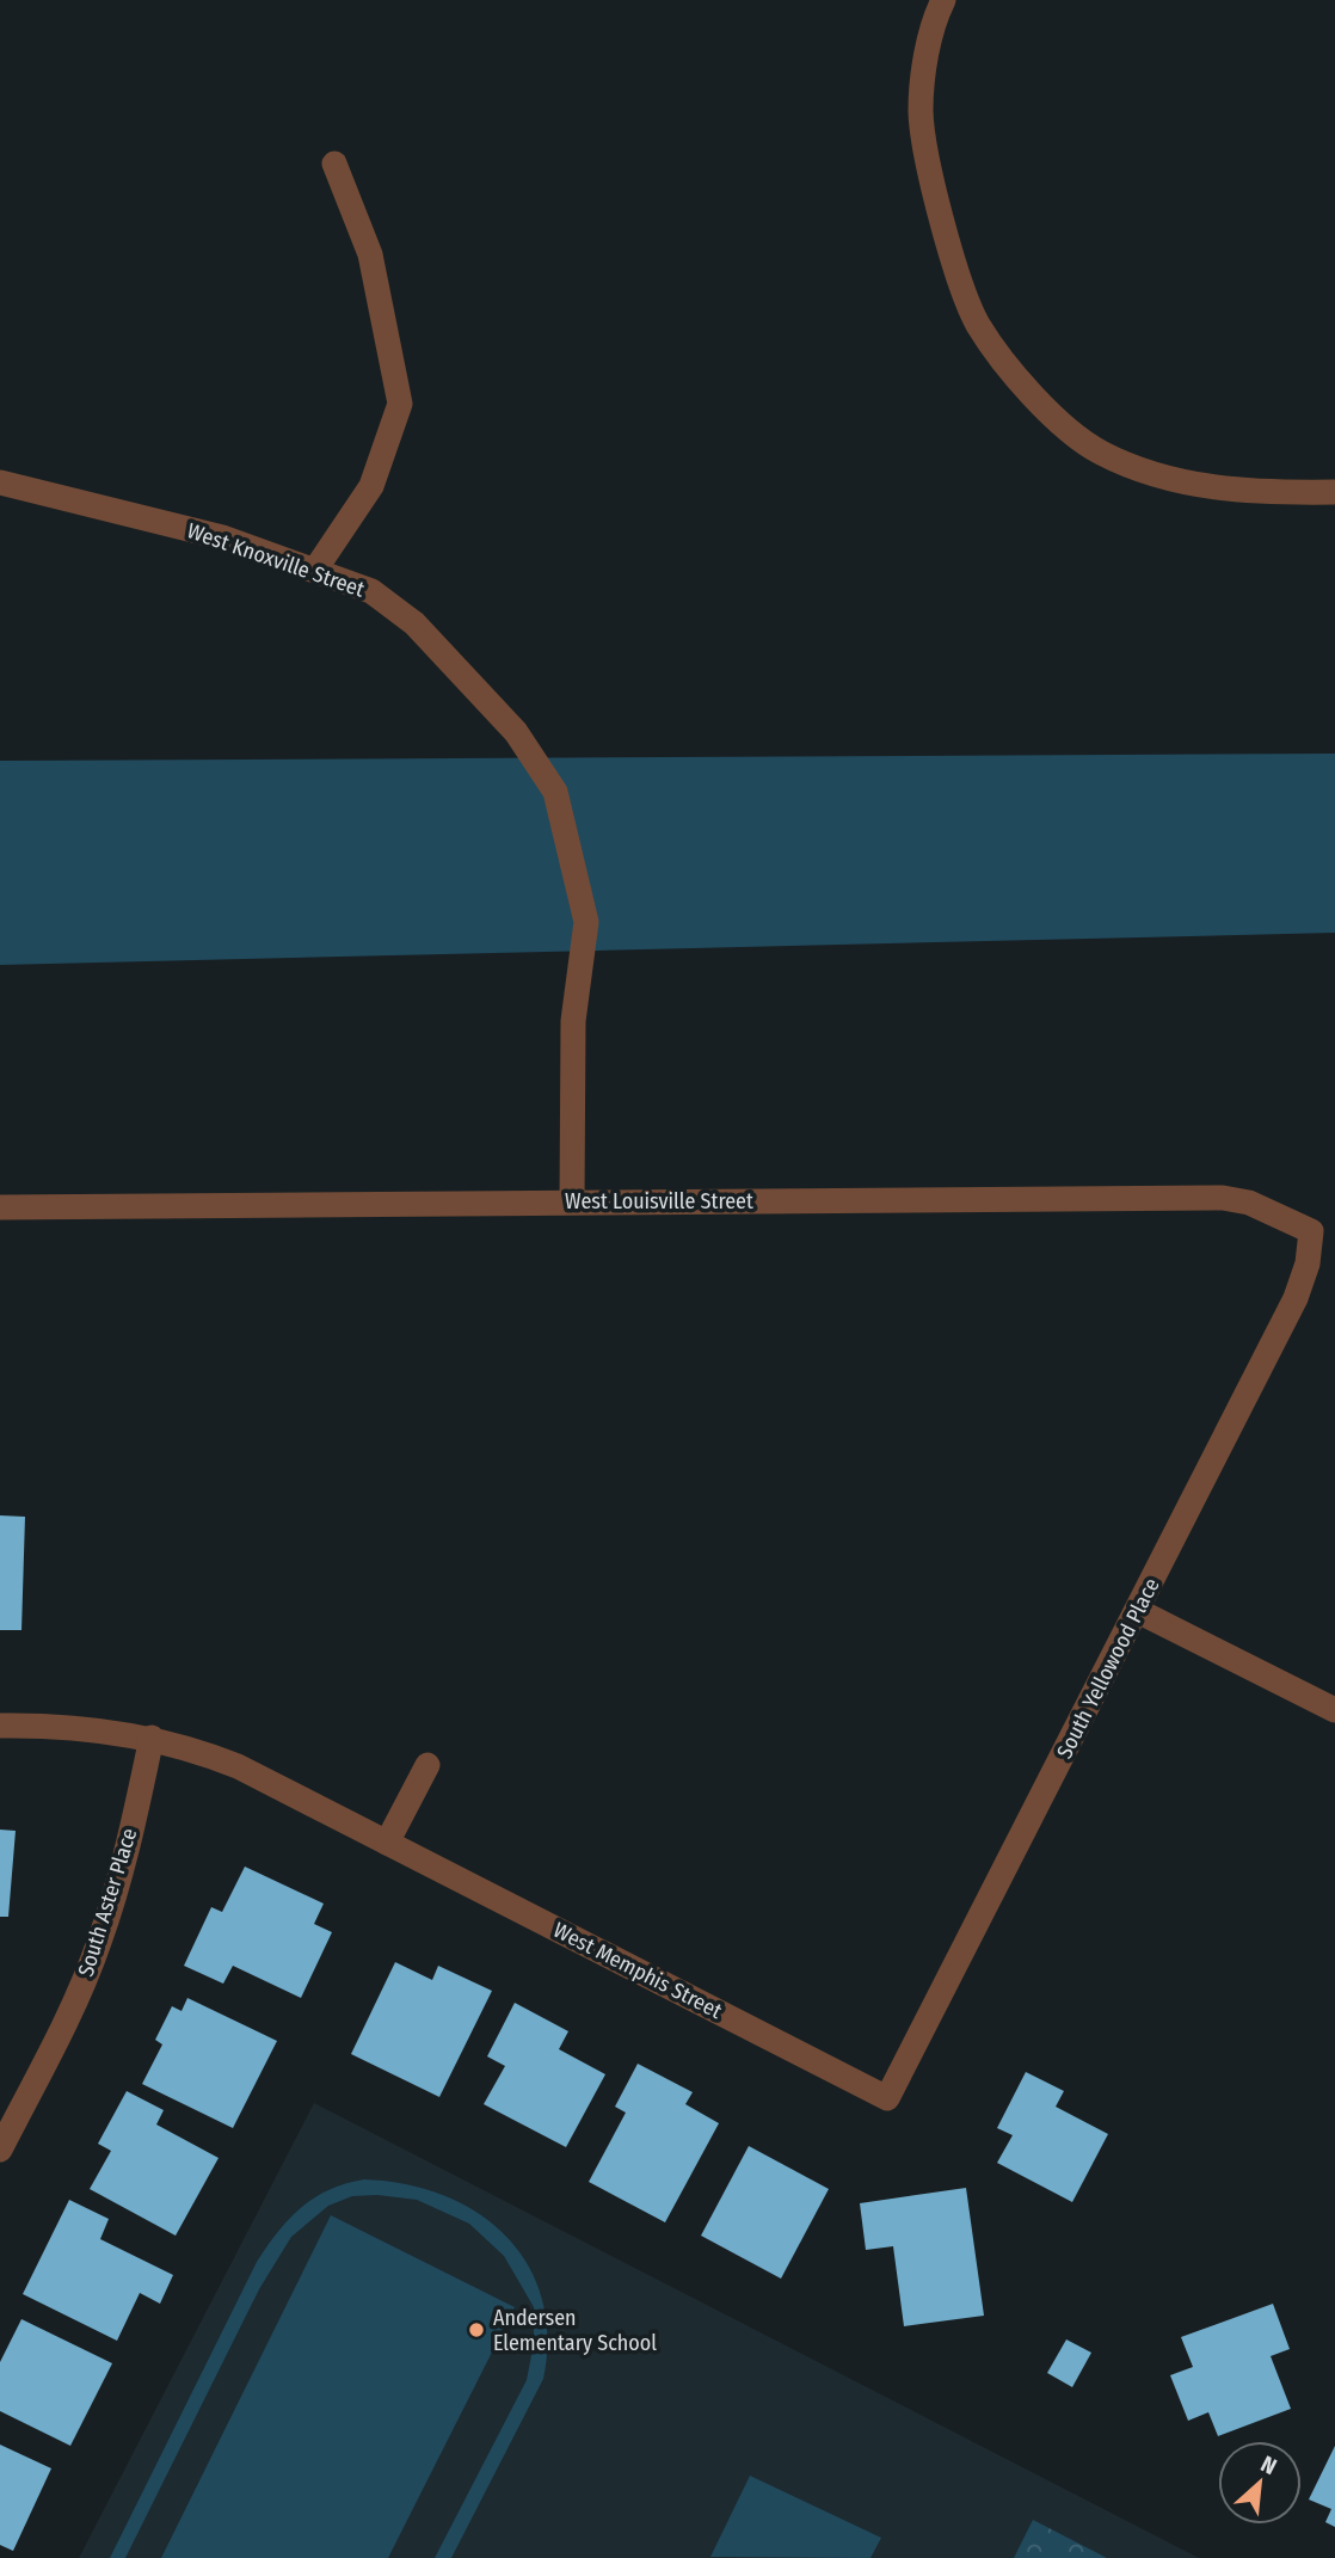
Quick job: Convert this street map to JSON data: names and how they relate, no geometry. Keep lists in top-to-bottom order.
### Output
{
  "streets": {
    "street": [
      "West Knoxville Street",
      "West Louisville Street",
      "South Yellowood Place",
      "South Aster Place",
      "West Memphis Street"
    ]
  },
  "crossings": [
    ["West Knoxville Street", "West Louisville Street"],
    ["West Louisville Street", "South Yellowood Place"],
    ["South Yellowood Place", "West Memphis Street"],
    ["South Aster Place", "West Memphis Street"]
  ],
  "places": ["Andersen Elementary School"],
  "north": "top right"
}
